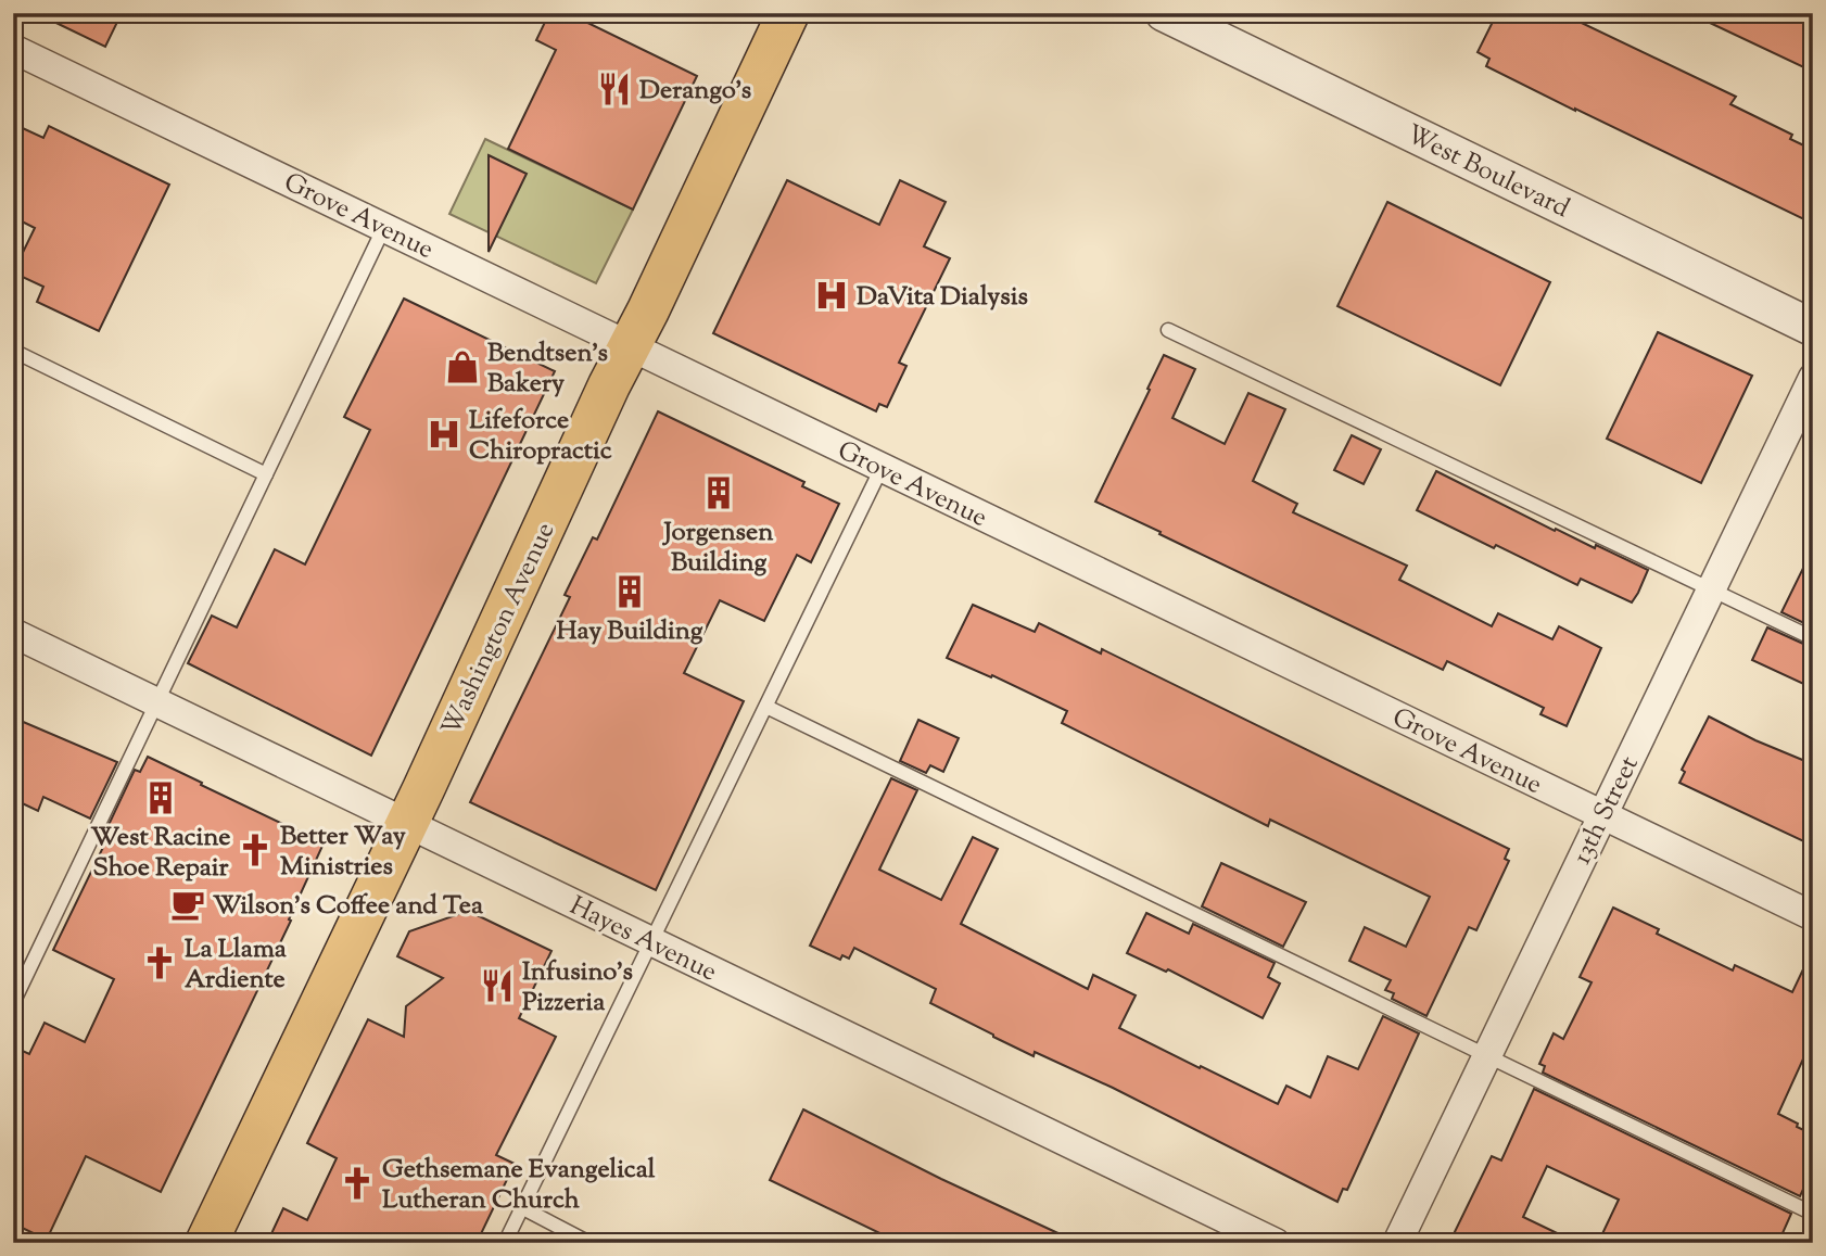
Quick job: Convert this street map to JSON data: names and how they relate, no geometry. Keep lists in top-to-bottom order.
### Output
{
  "streets": {
    "main road": ["Washington Avenue"],
    "street": [
      "West Boulevard",
      "Grove Avenue",
      "13th Street",
      "Hayes Avenue"
    ]
  },
  "crossings": [
    ["Grove Avenue", "Washington Avenue"],
    ["Grove Avenue", "13th Street"],
    ["Washington Avenue", "Hayes Avenue"]
  ],
  "places": {
    "restaurant": ["Derango's", "Infusino's Pizzeria"],
    "hospital": ["DaVita Dialysis", "Lifeforce Chiropractic"],
    "shop": ["Bendtsen's Bakery"],
    "building": ["Jorgensen Building", "Hay Building", "West Racine Shoe Repair"],
    "church": ["Better Way Ministries", "La Llama Ardiente", "Gethsemane Evangelical Lutheran Church"],
    "cafe": ["Wilson's Coffee and Tea"]
  }
}
